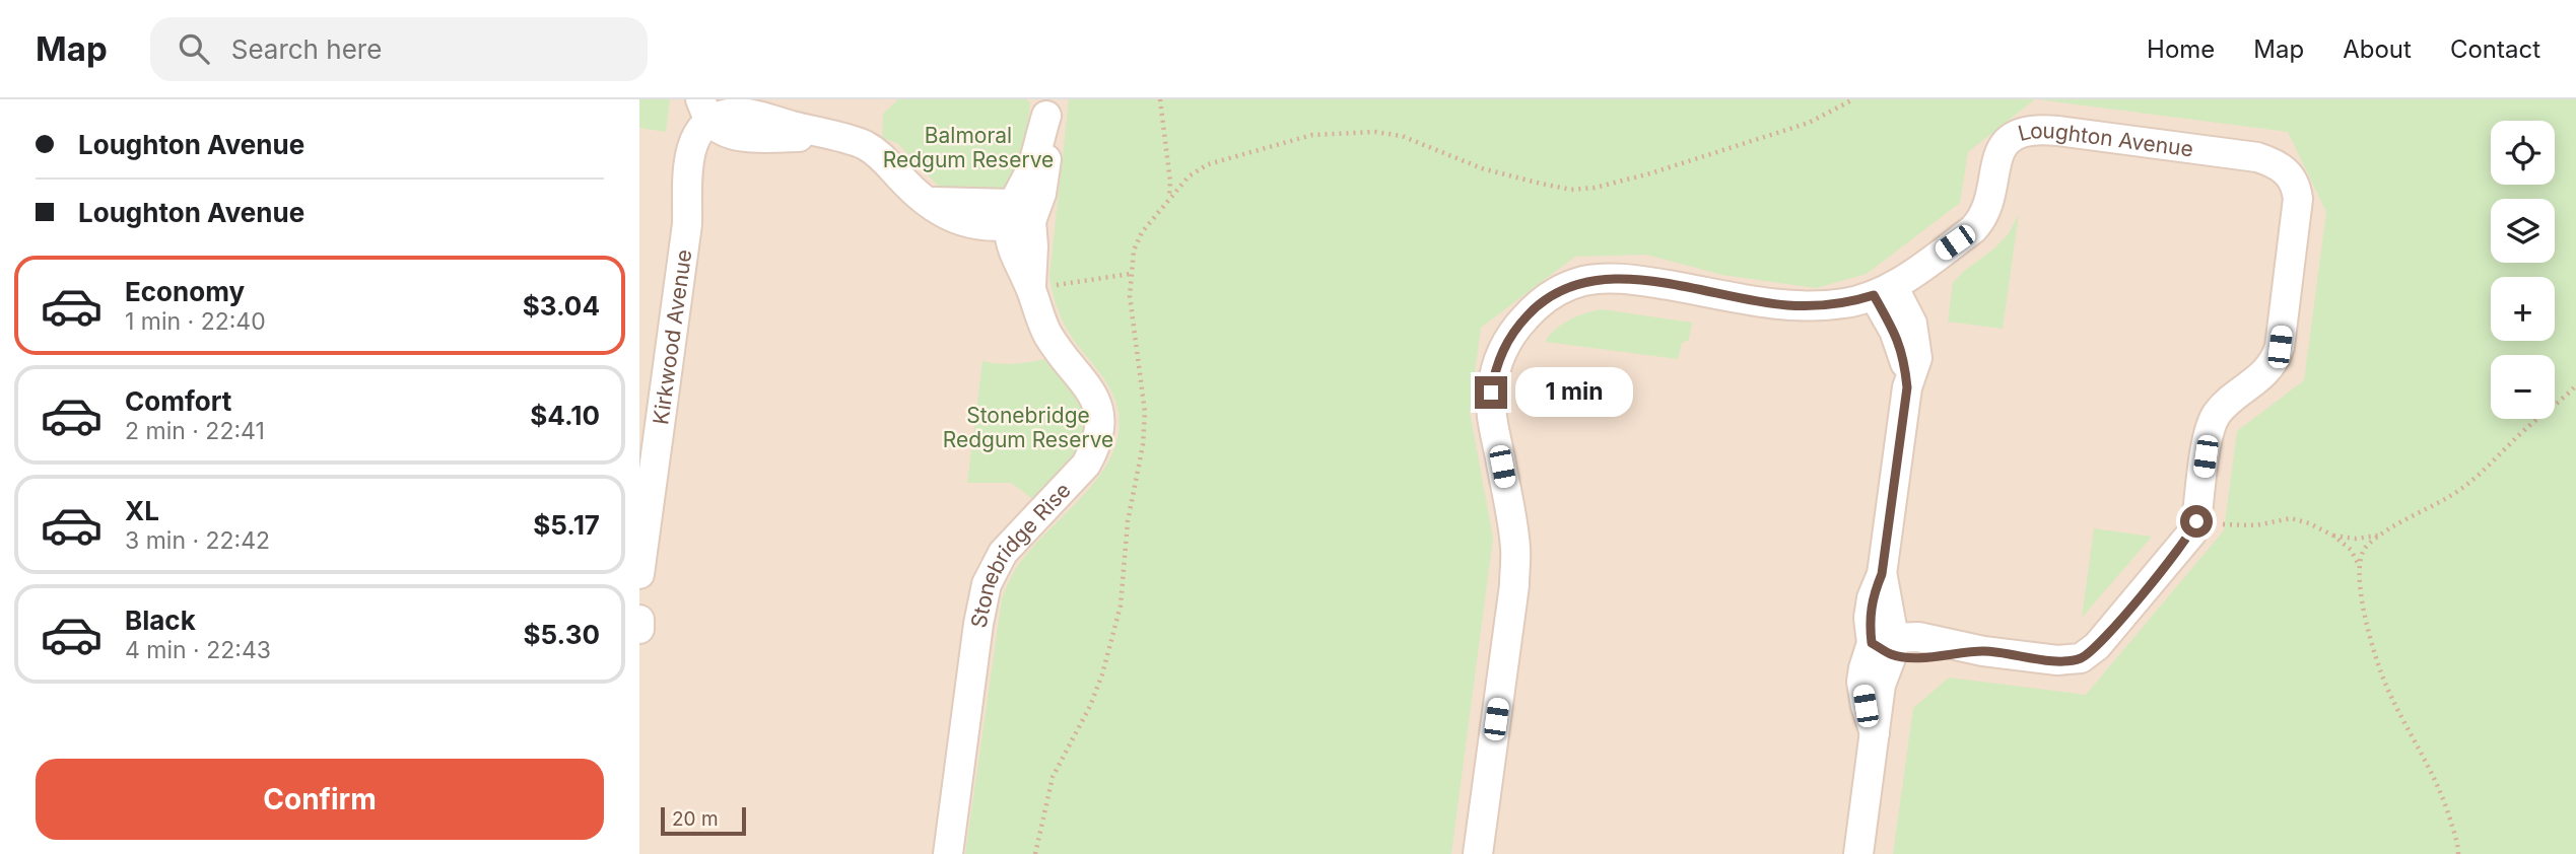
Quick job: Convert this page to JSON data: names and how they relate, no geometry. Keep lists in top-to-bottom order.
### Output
{
  "streets": {
    "street": ["Loughton Avenue", "Kirkwood Avenue", "Stonebridge Rise"]
  },
  "parks": ["Balmoral Redgum Reserve", "Stonebridge Redgum Reserve"],
  "scale_bar": "20 m",
  "page": {
    "header": "Map",
    "search": "Search here",
    "nav": [
      "Home",
      "Map",
      "About",
      "Contact"
    ],
    "banner": ["Loughton Avenue", "Loughton Avenue"],
    "map_buttons": ["+", "−"],
    "list": [
      {
        "name": "Economy",
        "note": "1 min · 22:40",
        "value": "$3.04"
      },
      {
        "name": "Comfort",
        "note": "2 min · 22:41",
        "value": "$4.10"
      },
      {
        "name": "XL",
        "note": "3 min · 22:42",
        "value": "$5.17"
      },
      {
        "name": "Black",
        "note": "4 min · 22:43",
        "value": "$5.30"
      }
    ],
    "bubble": "1 min",
    "buttons": "Confirm",
    "scale": "20 m"
  }
}
